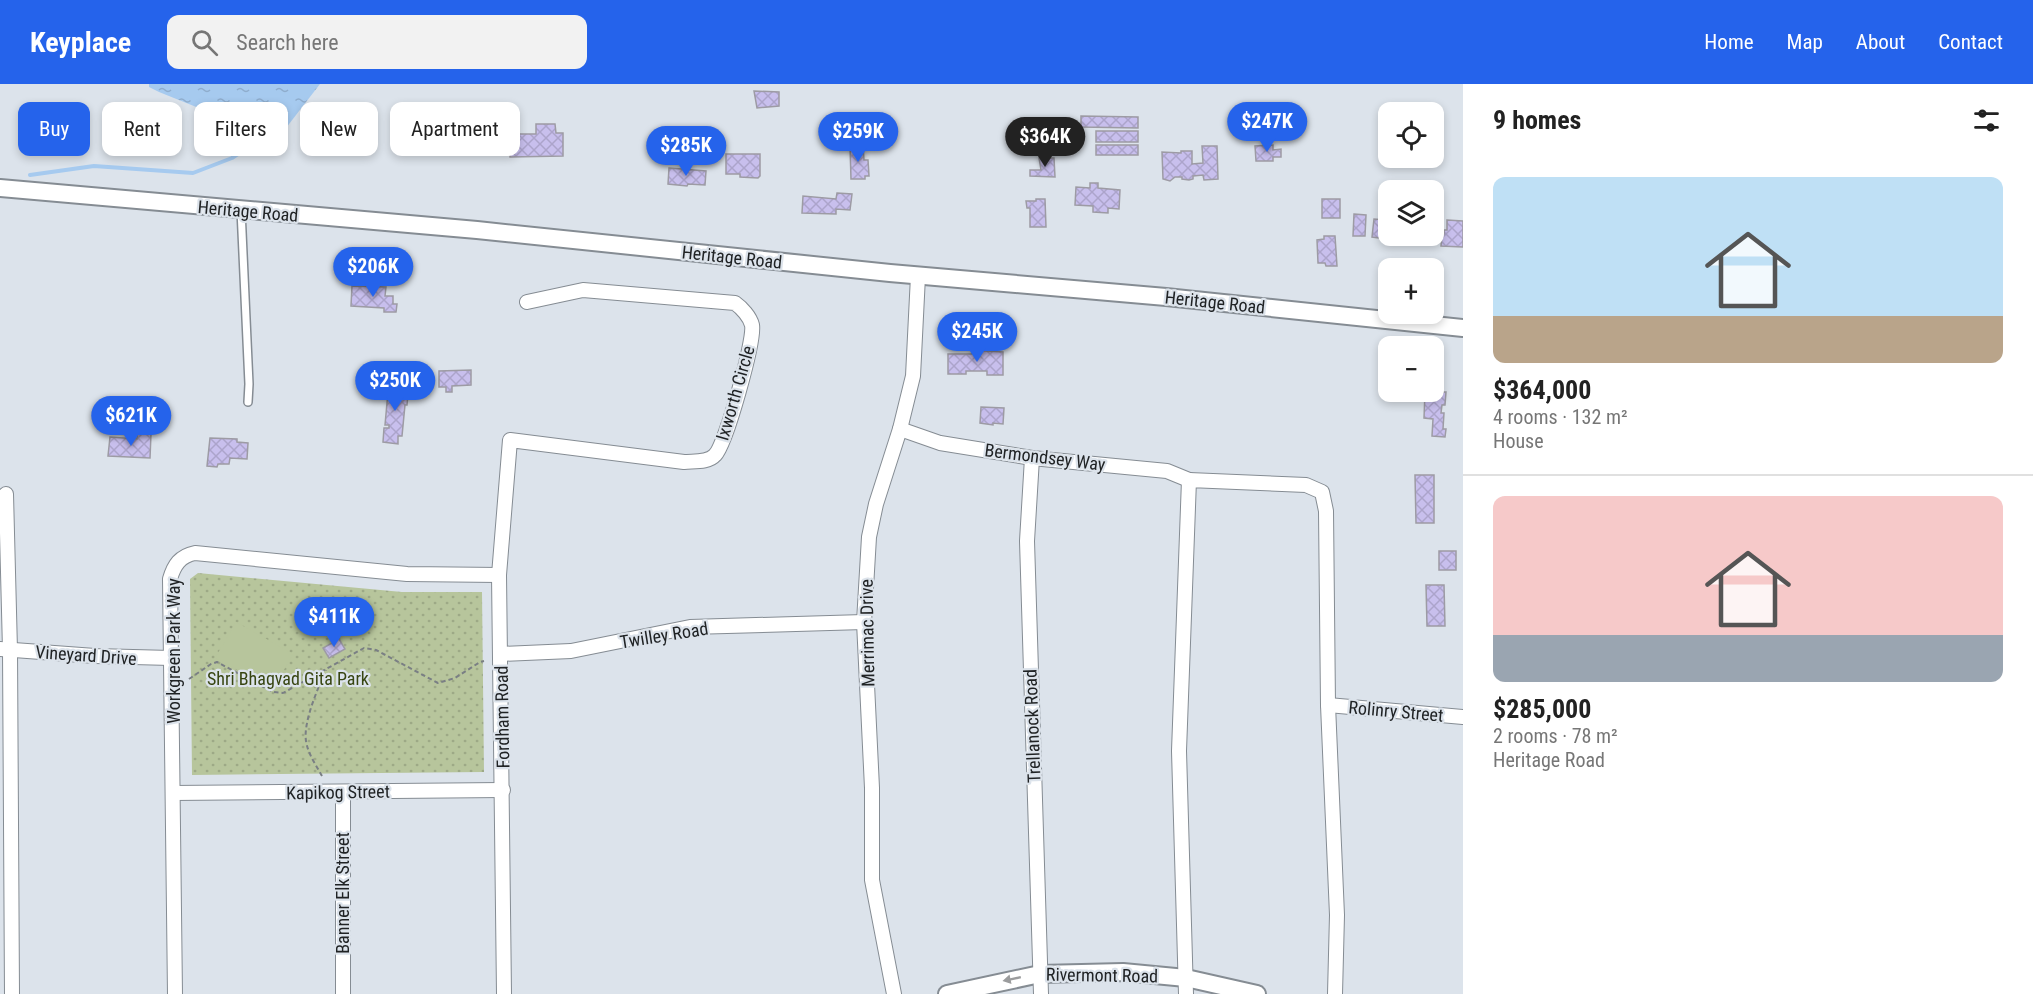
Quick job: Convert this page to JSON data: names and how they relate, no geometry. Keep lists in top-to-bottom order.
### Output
{
  "streets": {
    "street": [
      "Heritage Road",
      "Ixworth Circle",
      "Bermondsey Way",
      "Merrimac Drive",
      "Twilley Road",
      "Workgreen Park Way",
      "Vineyard Drive",
      "Rolinry Street",
      "Fordham Road",
      "Trellanock Road",
      "Kapikog Street",
      "Banner Elk Street",
      "Rivermont Road"
    ]
  },
  "crossings": [
    ["Heritage Road", "Merrimac Drive"],
    ["Ixworth Circle", "Fordham Road"],
    ["Bermondsey Way", "Merrimac Drive"],
    ["Bermondsey Way", "Rolinry Street"],
    ["Bermondsey Way", "Trellanock Road"],
    ["Merrimac Drive", "Twilley Road"],
    ["Twilley Road", "Fordham Road"],
    ["Workgreen Park Way", "Vineyard Drive"],
    ["Workgreen Park Way", "Fordham Road"],
    ["Workgreen Park Way", "Kapikog Street"],
    ["Fordham Road", "Kapikog Street"],
    ["Trellanock Road", "Rivermont Road"],
    ["Kapikog Street", "Banner Elk Street"]
  ],
  "parks": ["Shri Bhagvad Gita Park"],
  "page": {
    "header": "Keyplace",
    "search": "Search here",
    "nav": [
      "Home",
      "Map",
      "About",
      "Contact"
    ],
    "heading": "9 homes",
    "map_buttons": ["+", "−"],
    "price": [
      "$247K",
      "$259K",
      "$364K",
      "$285K",
      "$206K",
      "$245K",
      "$250K",
      "$621K",
      "$411K"
    ],
    "chip": [
      "Buy",
      "Rent",
      "Filters",
      "New",
      "Apartment"
    ],
    "list": [
      {
        "name": "$364,000",
        "note": "4 rooms · 132 m² · House"
      },
      {
        "name": "$285,000",
        "note": "2 rooms · 78 m² · Heritage Road"
      }
    ]
  }
}
